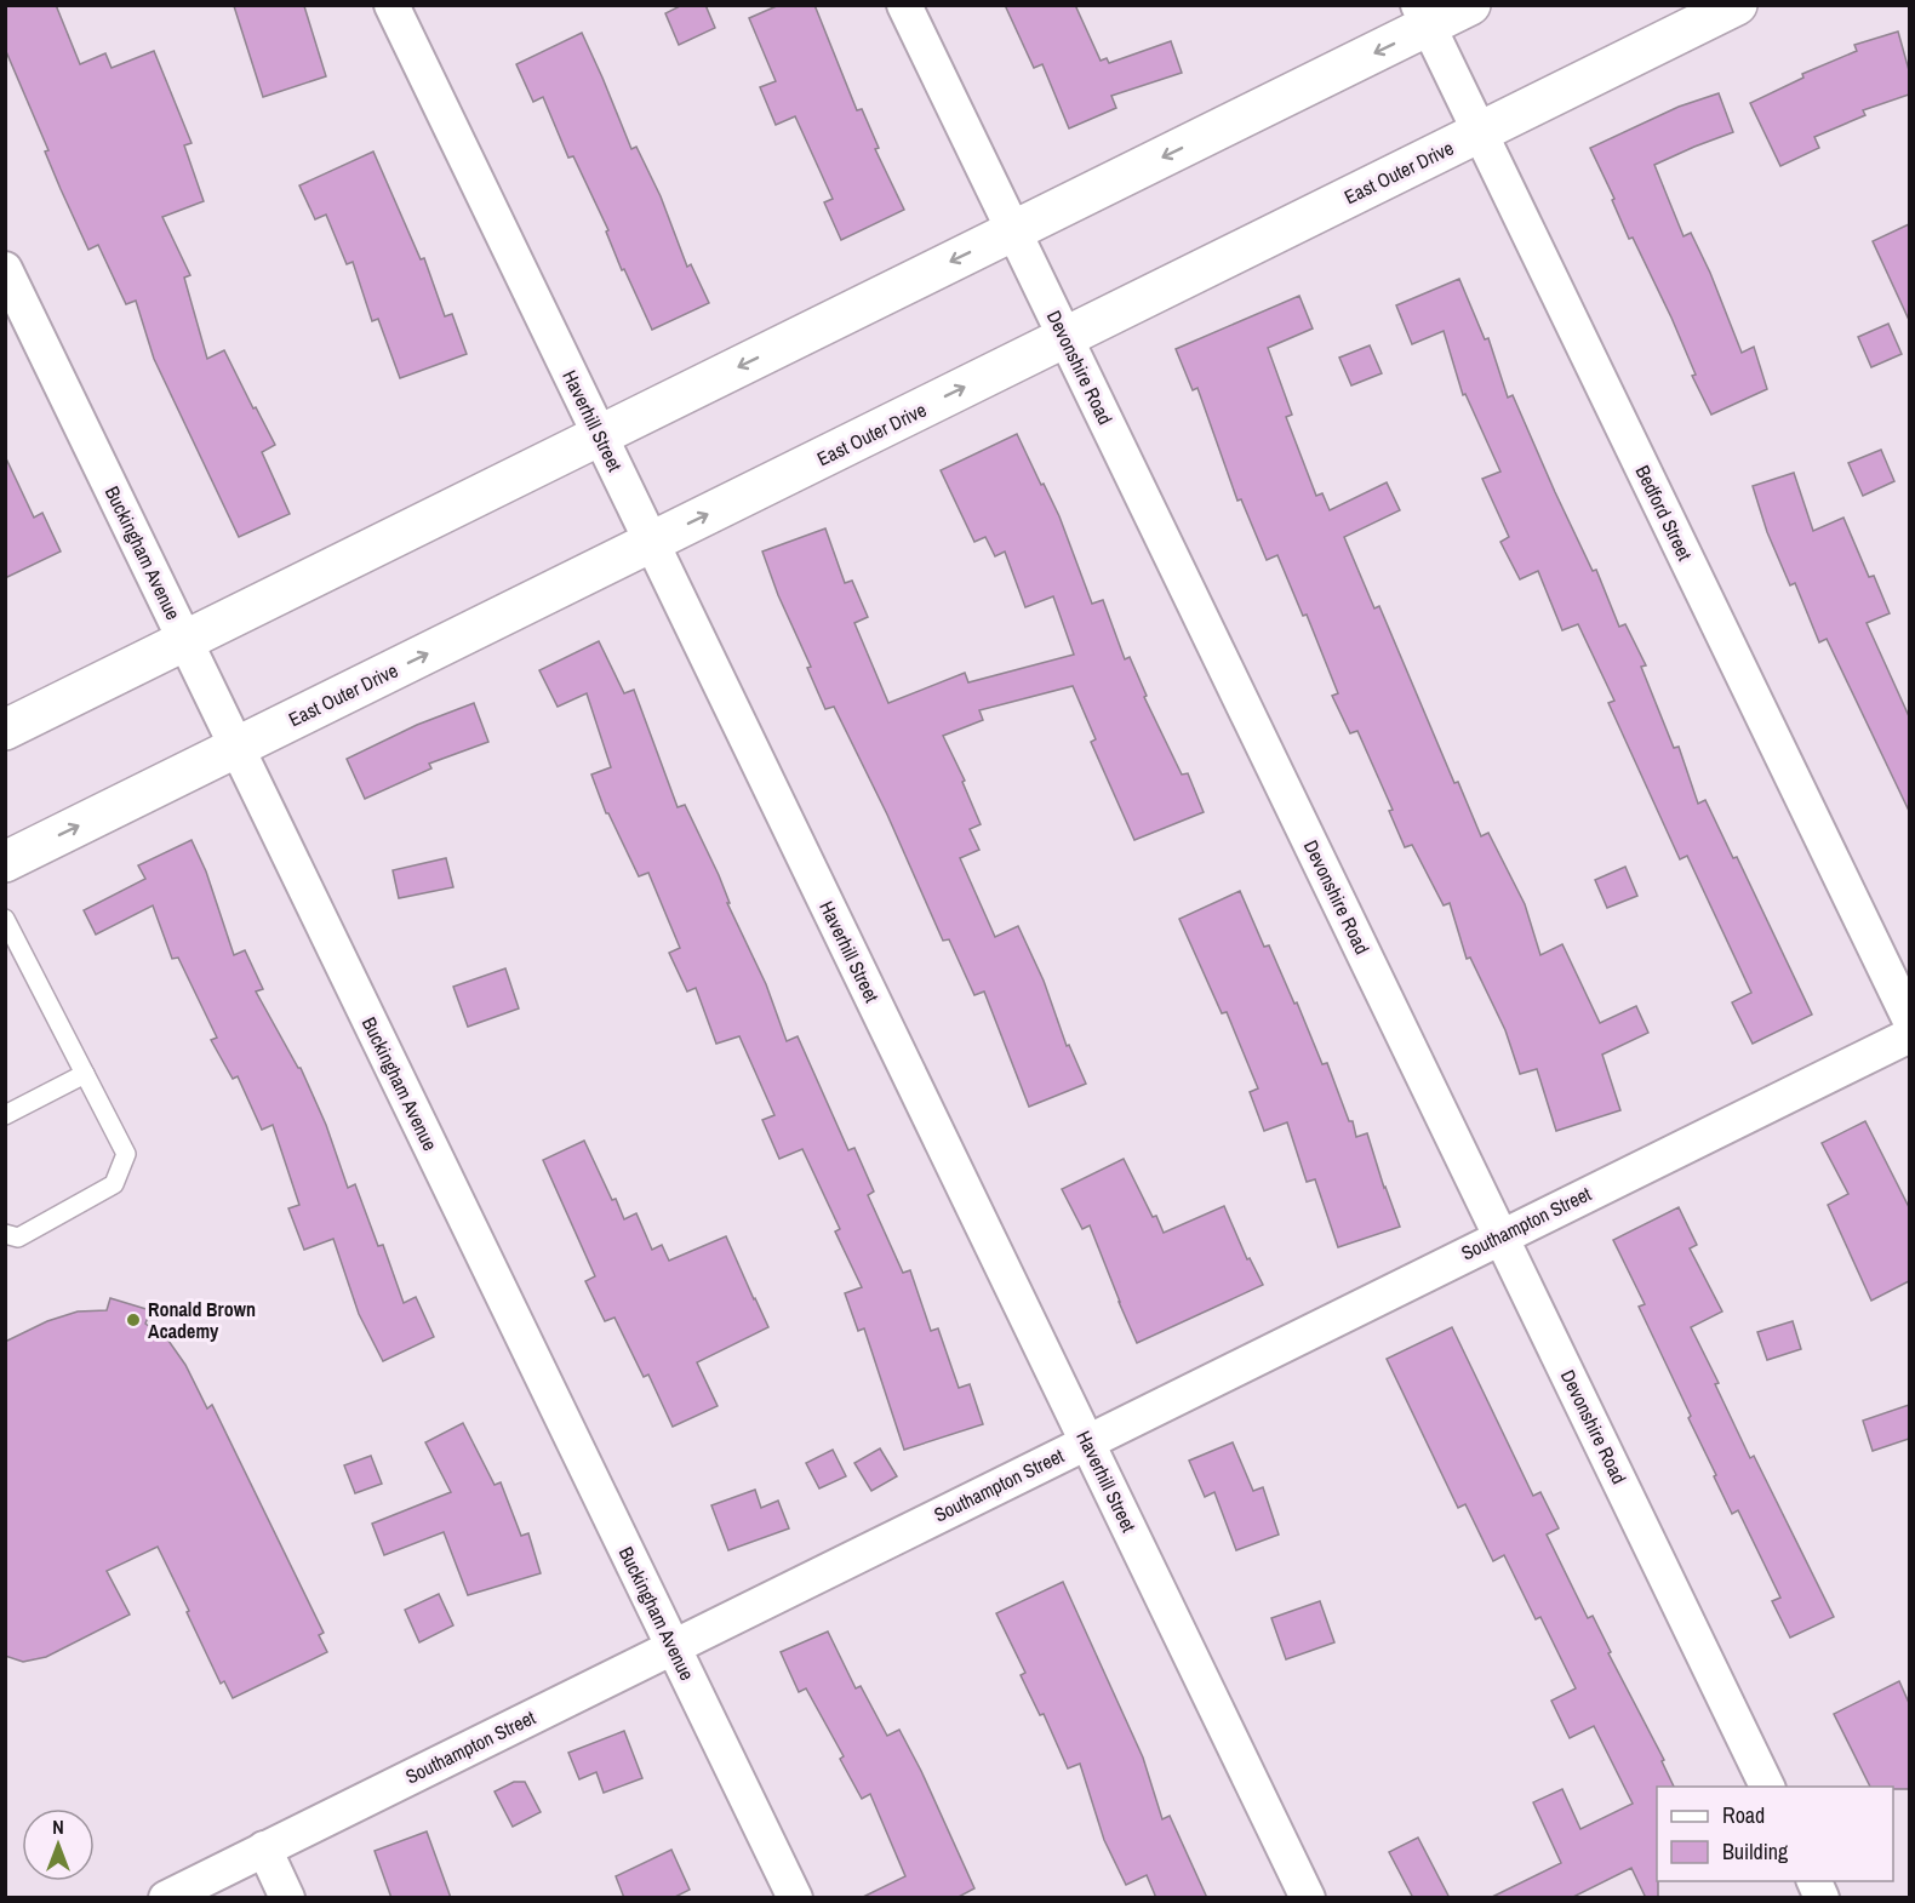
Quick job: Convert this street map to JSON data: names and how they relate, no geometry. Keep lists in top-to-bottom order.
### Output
{
  "streets": {
    "street": [
      "East Outer Drive",
      "Devonshire Road",
      "Haverhill Street",
      "Bedford Street",
      "Buckingham Avenue",
      "Southampton Street"
    ]
  },
  "crossings": [
    ["East Outer Drive", "Devonshire Road"],
    ["East Outer Drive", "Haverhill Street"],
    ["East Outer Drive", "Bedford Street"],
    ["East Outer Drive", "Buckingham Avenue"],
    ["Devonshire Road", "Southampton Street"],
    ["Haverhill Street", "Southampton Street"],
    ["Buckingham Avenue", "Southampton Street"]
  ],
  "places": ["Ronald Brown Academy"],
  "legend": ["Road", "Building"],
  "north": "top"
}
